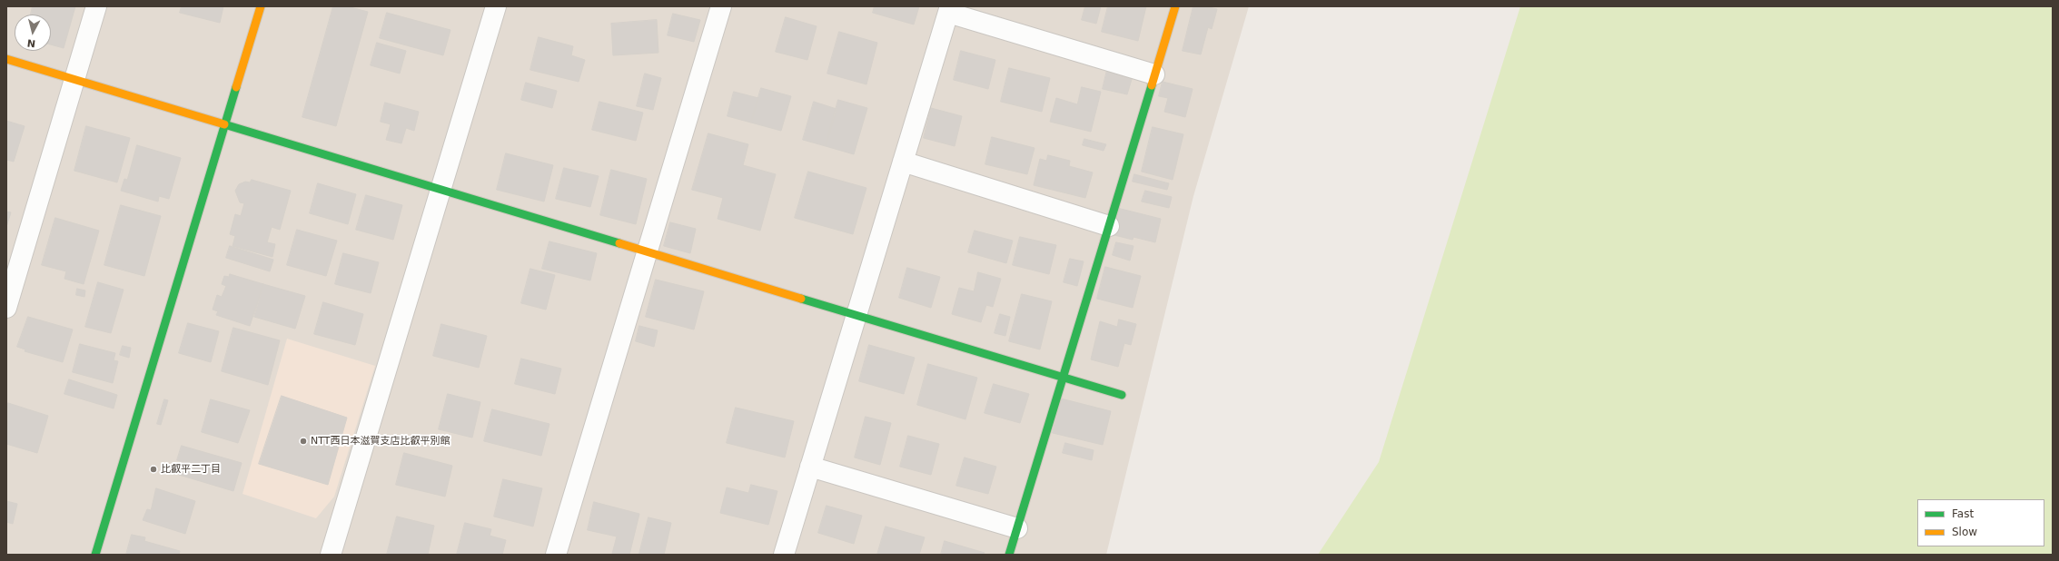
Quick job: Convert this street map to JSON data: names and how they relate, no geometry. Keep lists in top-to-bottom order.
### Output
{
  "places": ["NTT西日本滋賀支店比叡平別館", "比叡平二丁目"],
  "legend": ["Fast", "Slow"],
  "north": "bottom"
}
